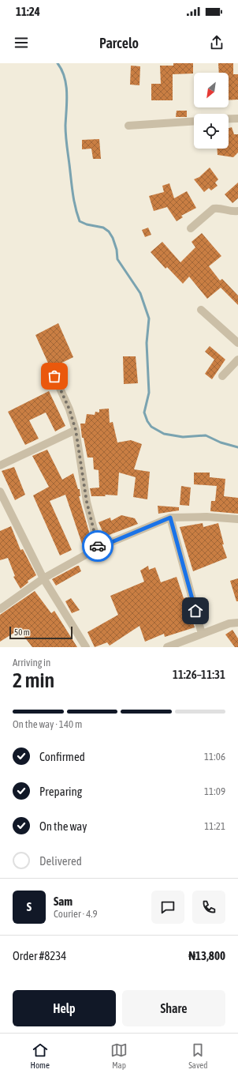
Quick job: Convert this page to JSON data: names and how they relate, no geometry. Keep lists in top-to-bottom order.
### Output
{
  "scale_bar": "50 m",
  "north": "bottom left",
  "page": {
    "status": "11:24",
    "header": "Parcelo",
    "scale": "50 m",
    "heading": ["2 min", "Arriving in", "11:26–11:31"],
    "panel": [
      "Sam",
      "Courier · 4.9",
      "Order #8234",
      "₦13,800"
    ],
    "bar": "On the way · 140 m",
    "list": [
      ["Confirmed", "11:06"],
      ["Preparing", "11:09"],
      ["On the way", "11:21"],
      "Delivered"
    ],
    "round": "S",
    "buttons": ["Help", "Share"],
    "tabs": ["Home", "Map", "Saved"]
  }
}
